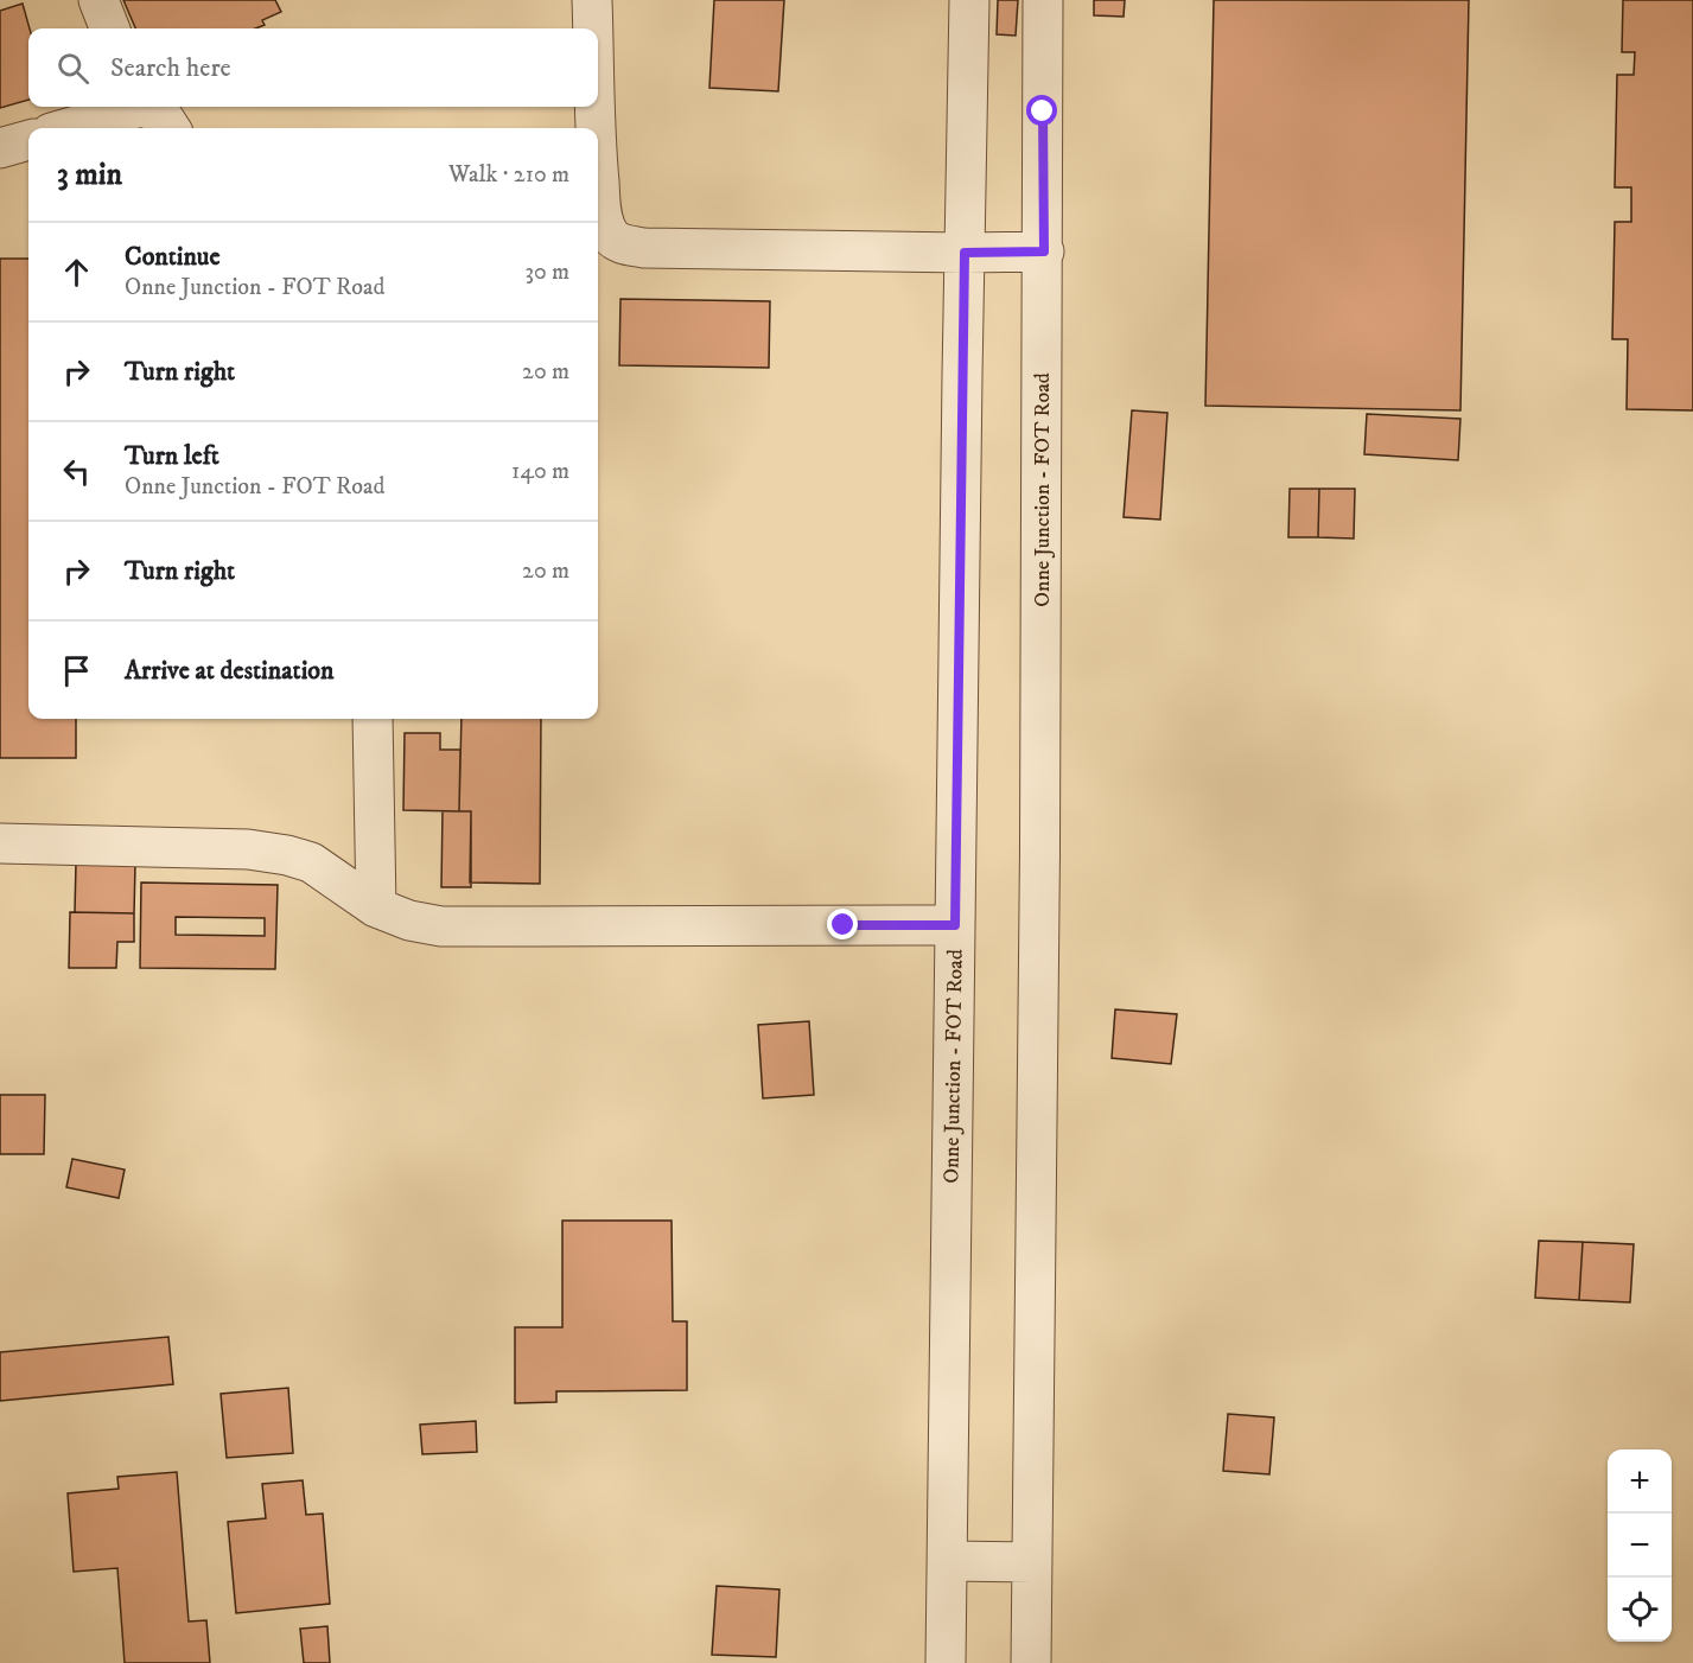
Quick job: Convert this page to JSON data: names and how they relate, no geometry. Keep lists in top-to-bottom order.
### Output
{
  "streets": {
    "street": ["Onne Junction - FOT Road"]
  },
  "page": {
    "search": "Search here",
    "heading": ["3 min", "Walk · 210 m"],
    "list": [
      ["Continue", "Onne Junction - FOT Road", "30 m"],
      ["Turn right", "20 m"],
      ["Turn left", "Onne Junction - FOT Road", "140 m"],
      ["Turn right", "20 m"],
      "Arrive at destination"
    ],
    "map_buttons": ["+", "−"]
  }
}
